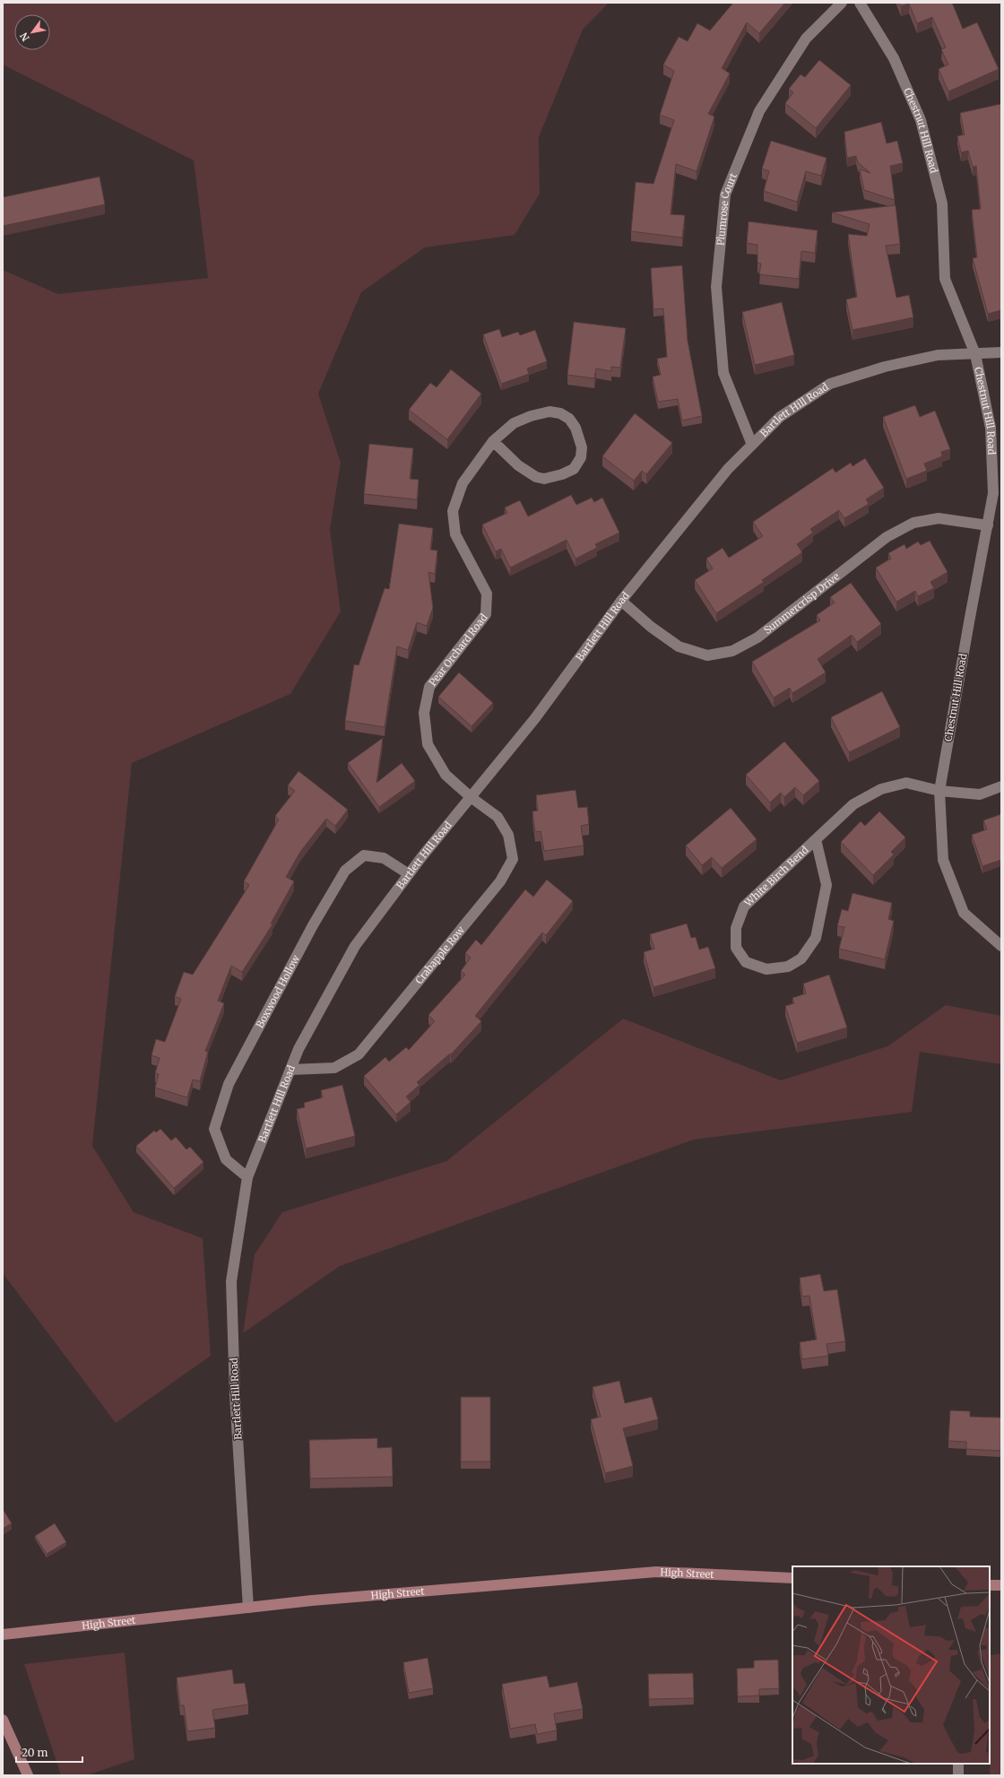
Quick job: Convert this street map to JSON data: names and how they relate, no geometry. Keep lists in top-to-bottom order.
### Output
{
  "streets": {
    "street": [
      "Chestnut Hill Road",
      "Plumrose Court",
      "Bartlett Hill Road",
      "Summercrisp Drive",
      "Pear Orchard Road",
      "White Birch Bend",
      "Crabapple Row",
      "Boxwood Hollow",
      "High Street"
    ]
  },
  "crossings": [
    ["Chestnut Hill Road", "Bartlett Hill Road"],
    ["Chestnut Hill Road", "Summercrisp Drive"],
    ["Chestnut Hill Road", "White Birch Bend"],
    ["Plumrose Court", "Bartlett Hill Road"],
    ["Bartlett Hill Road", "Summercrisp Drive"],
    ["Bartlett Hill Road", "Pear Orchard Road"],
    ["Bartlett Hill Road", "Crabapple Row"],
    ["Bartlett Hill Road", "Boxwood Hollow"],
    ["Bartlett Hill Road", "High Street"],
    ["Pear Orchard Road", "Crabapple Row"]
  ],
  "scale_bar": "20 m",
  "north": "bottom left"
}
